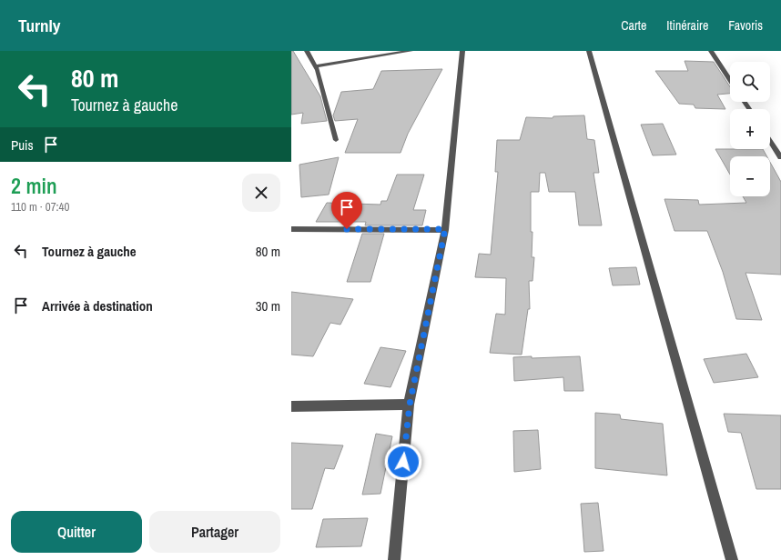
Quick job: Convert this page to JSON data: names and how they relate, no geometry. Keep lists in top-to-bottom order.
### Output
{
  "page": {
    "header": "Turnly",
    "nav": ["Carte", "Itinéraire", "Favoris"],
    "turn": ["80 m", "Tournez à gauche"],
    "map_buttons": ["+", "−"],
    "then": "Puis",
    "heading": ["2 min", "110 m · 07:40"],
    "list": [
      {
        "name": "Tournez à gauche",
        "value": "80 m"
      },
      {
        "name": "Arrivée à destination",
        "value": "30 m"
      }
    ],
    "buttons": ["Quitter", "Partager"]
  }
}
